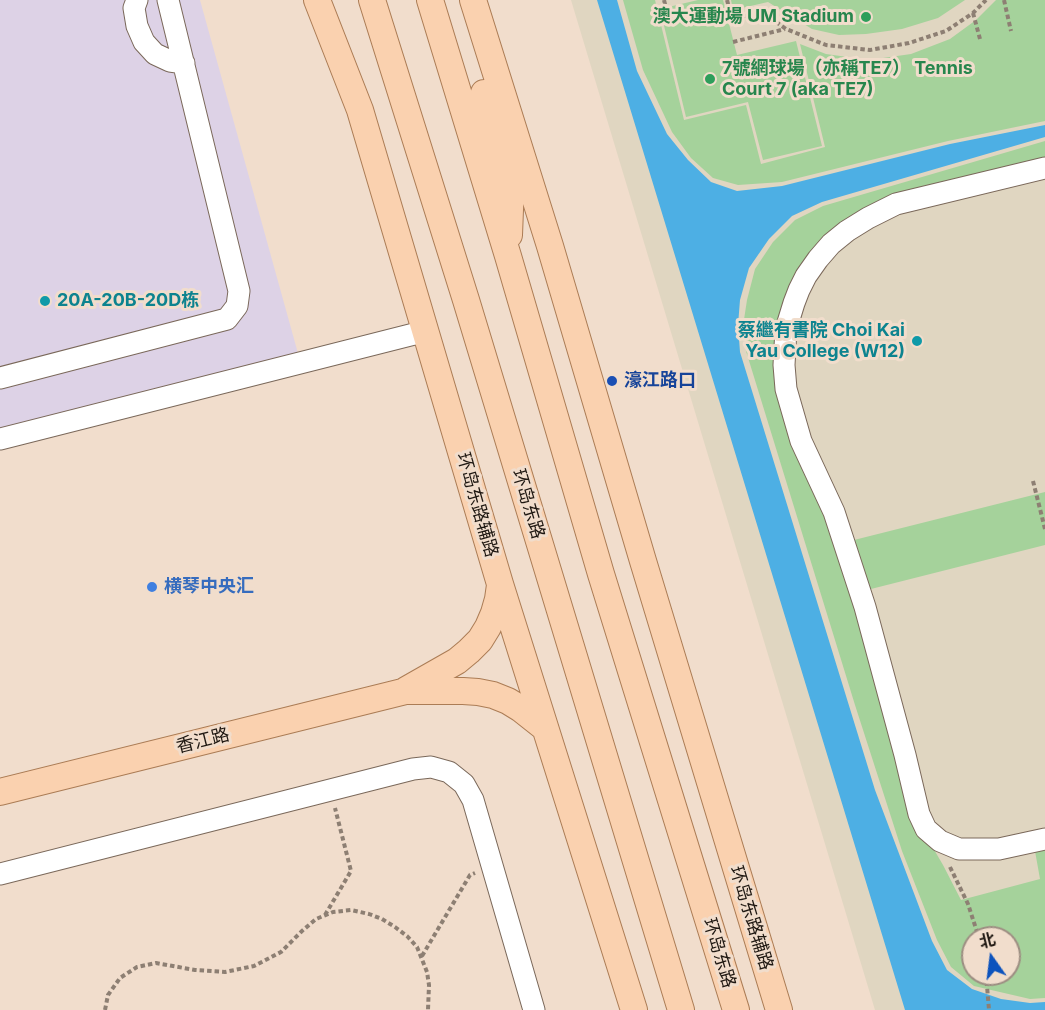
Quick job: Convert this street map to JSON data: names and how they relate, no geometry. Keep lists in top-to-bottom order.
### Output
{
  "streets": {
    "main road": ["环岛东路", "环岛东路辅路", "香江路"]
  },
  "places": [
    "澳大運動場 UM Stadium",
    "7號網球場（亦稱TE7） Tennis Court 7 (aka TE7)",
    "20A-20B-20D栋",
    "蔡繼有書院 Choi Kai Yau College (W12)",
    "濠江路口",
    "横琴中央汇"
  ],
  "north": "top"
}
